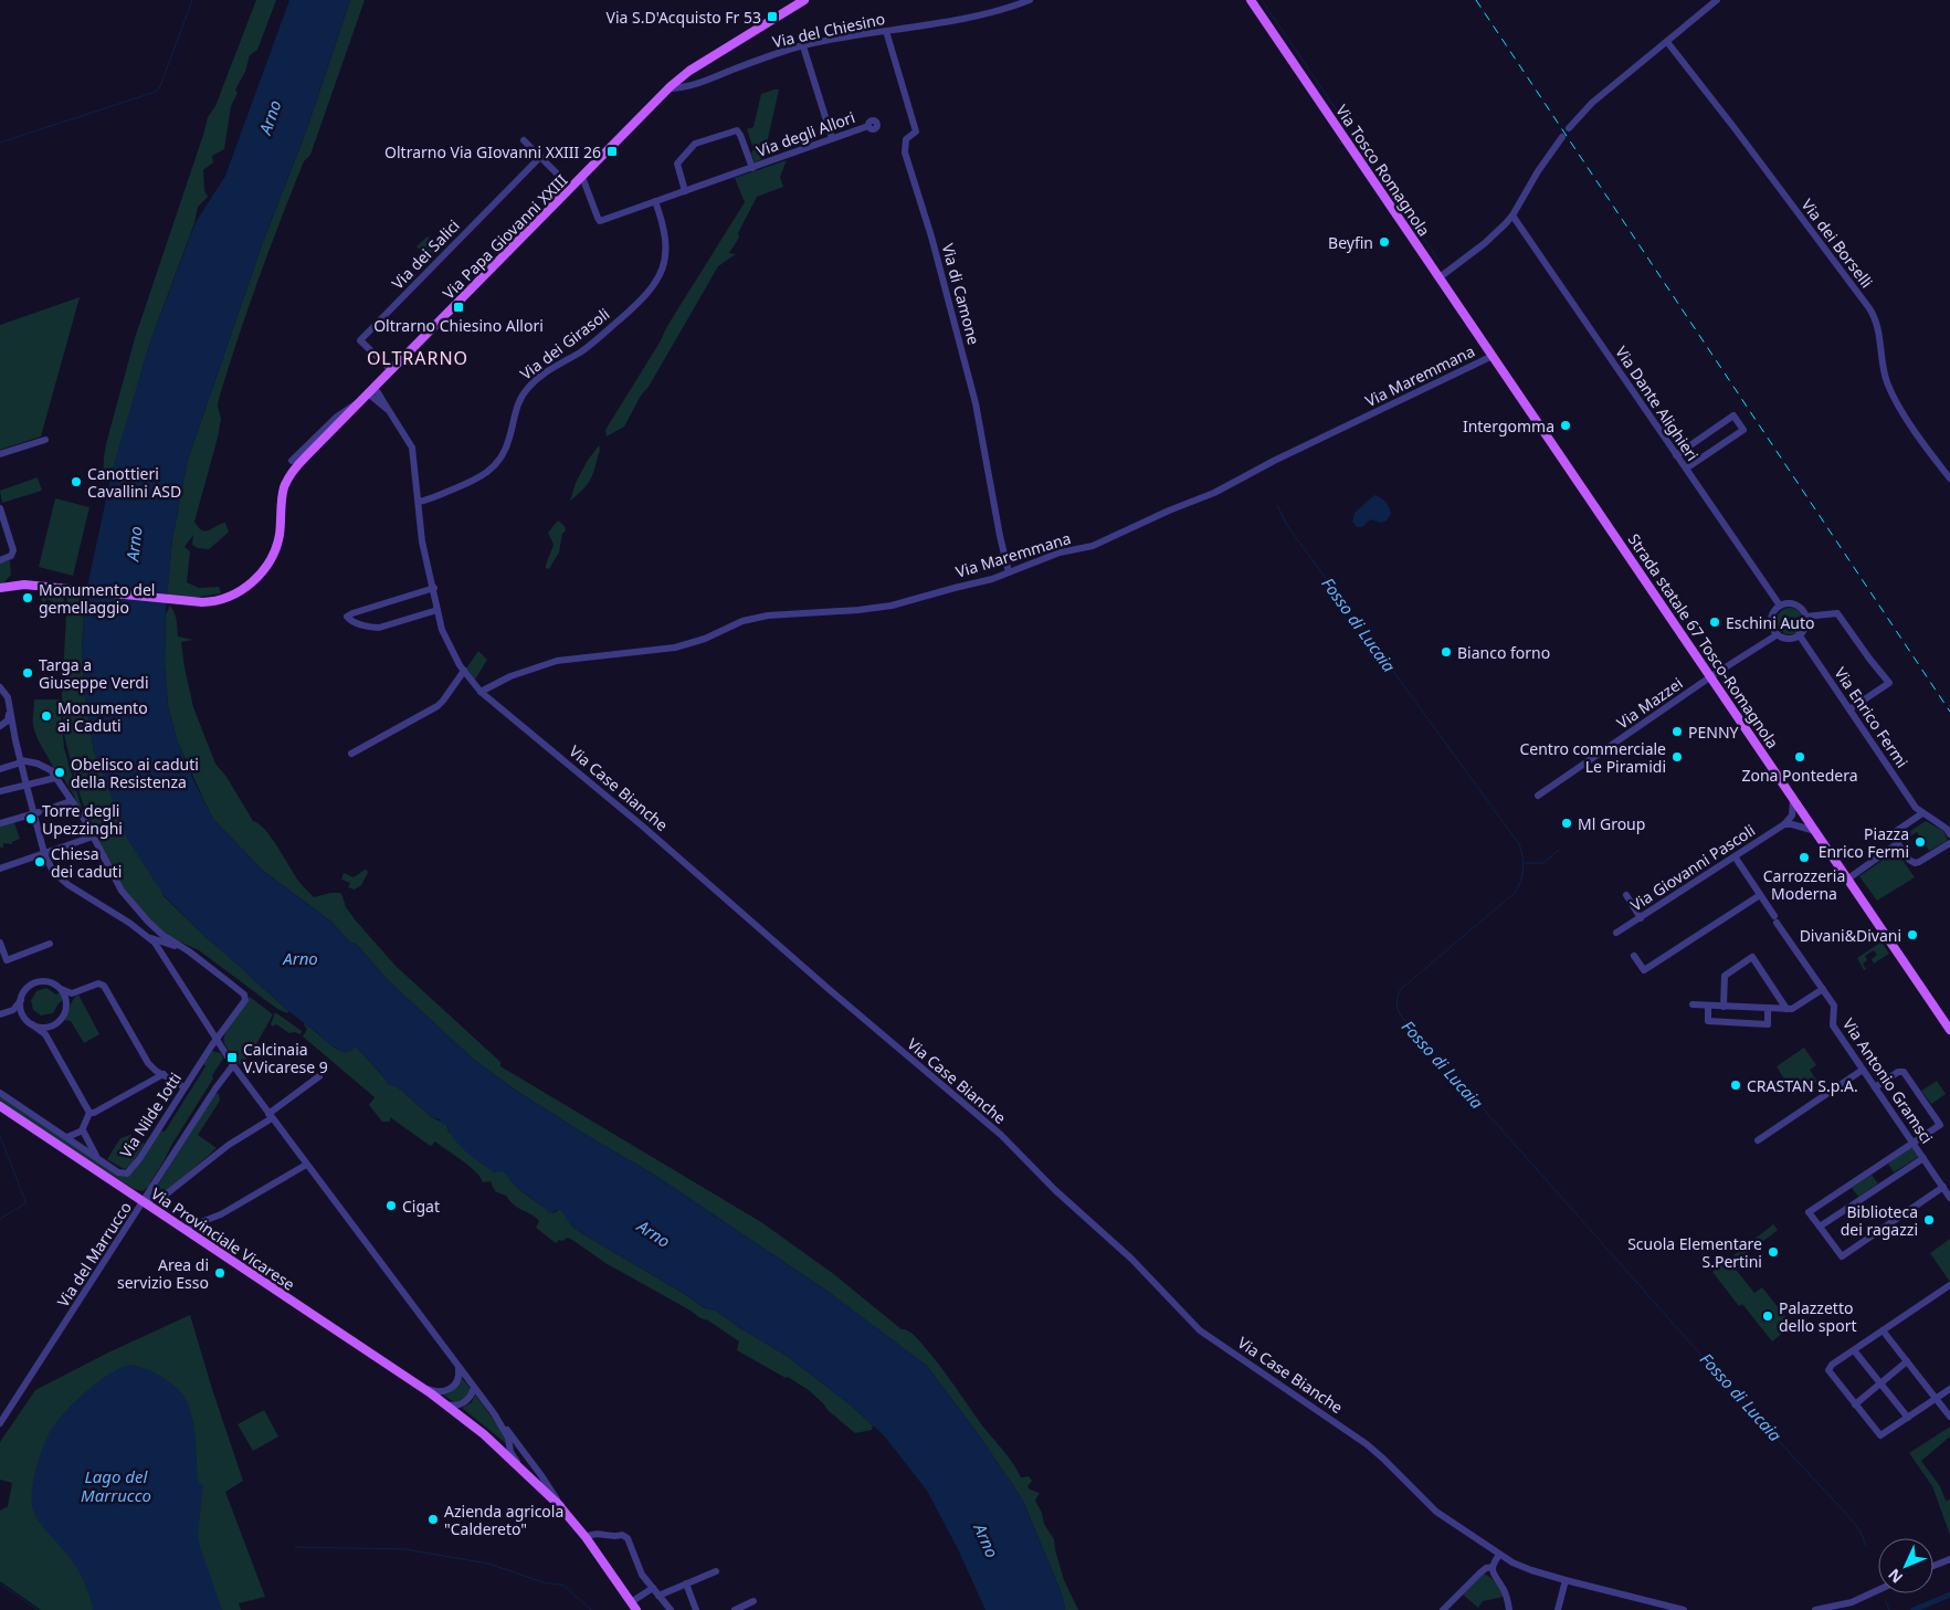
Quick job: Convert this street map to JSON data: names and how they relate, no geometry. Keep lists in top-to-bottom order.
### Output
{
  "streets": {
    "main road": [
      "Via Tosco Romagnola",
      "Via Papa Giovanni XXIII",
      "Strada statale 67 Tosco-Romagnola",
      "Via Provinciale Vicarese"
    ],
    "street": [
      "Via del Chiesino",
      "Via degli Allori",
      "Via dei Borselli",
      "Via dei Salici",
      "Via di Camone",
      "Via dei Girasoli",
      "Via Maremmana",
      "Via Dante Alighieri",
      "Via Mazzei",
      "Via Enrico Fermi",
      "Via Case Bianche",
      "Via Giovanni Pascoli",
      "Via Antonio Gramsci",
      "Via Nilde Iotti",
      "Via del Marrucco"
    ]
  },
  "crossings": [
    ["Via del Chiesino", "Via Papa Giovanni XXIII"],
    ["Via del Chiesino", "Via di Camone"],
    ["Via degli Allori", "Via Papa Giovanni XXIII"],
    ["Via degli Allori", "Via dei Girasoli"],
    ["Via Tosco Romagnola", "Via Maremmana"],
    ["Via Tosco Romagnola", "Strada statale 67 Tosco-Romagnola"],
    ["Via Papa Giovanni XXIII", "Via dei Salici"],
    ["Via Papa Giovanni XXIII", "Via Case Bianche"],
    ["Via di Camone", "Via Maremmana"],
    ["Via dei Girasoli", "Via Case Bianche"],
    ["Via Maremmana", "Strada statale 67 Tosco-Romagnola"],
    ["Via Maremmana", "Via Case Bianche"],
    ["Via Dante Alighieri", "Via Mazzei"],
    ["Via Dante Alighieri", "Via Enrico Fermi"],
    ["Strada statale 67 Tosco-Romagnola", "Via Mazzei"],
    ["Via Mazzei", "Via Enrico Fermi"],
    ["Via Giovanni Pascoli", "Via Antonio Gramsci"],
    ["Via Nilde Iotti", "Via Provinciale Vicarese"],
    ["Via Provinciale Vicarese", "Via del Marrucco"]
  ],
  "districts": ["OLTRARNO"],
  "water": ["Arno", "Fosso di Lucaia", "Lago del Marrucco"],
  "places": {
    "transit": [
      "Via S.D'Acquisto Fr 53",
      "Oltrarno Via GIovanni XXIII 26",
      "Oltrarno Chiesino Allori",
      "Calcinaia V.Vicarese 9"
    ],
    "other": [
      "Beyfin",
      "Intergomma",
      "Canottieri Cavallini ASD",
      "Monumento del gemellaggio",
      "Eschini Auto",
      "Bianco forno",
      "Targa a Giuseppe Verdi",
      "Monumento ai Caduti",
      "PENNY",
      "Centro commerciale Le Piramidi",
      "Zona Pontedera",
      "Obelisco ai caduti della Resistenza",
      "Torre degli Upezzinghi",
      "Ml Group",
      "Piazza Enrico Fermi",
      "Carrozzeria Moderna",
      "Chiesa dei caduti",
      "Divani&Divani",
      "CRASTAN S.p.A.",
      "Cigat",
      "Biblioteca dei ragazzi",
      "Scuola Elementare S.Pertini",
      "Area di servizio Esso",
      "Palazzetto dello sport",
      "Azienda agricola \"Caldereto\""
    ]
  },
  "north": "bottom left"
}
